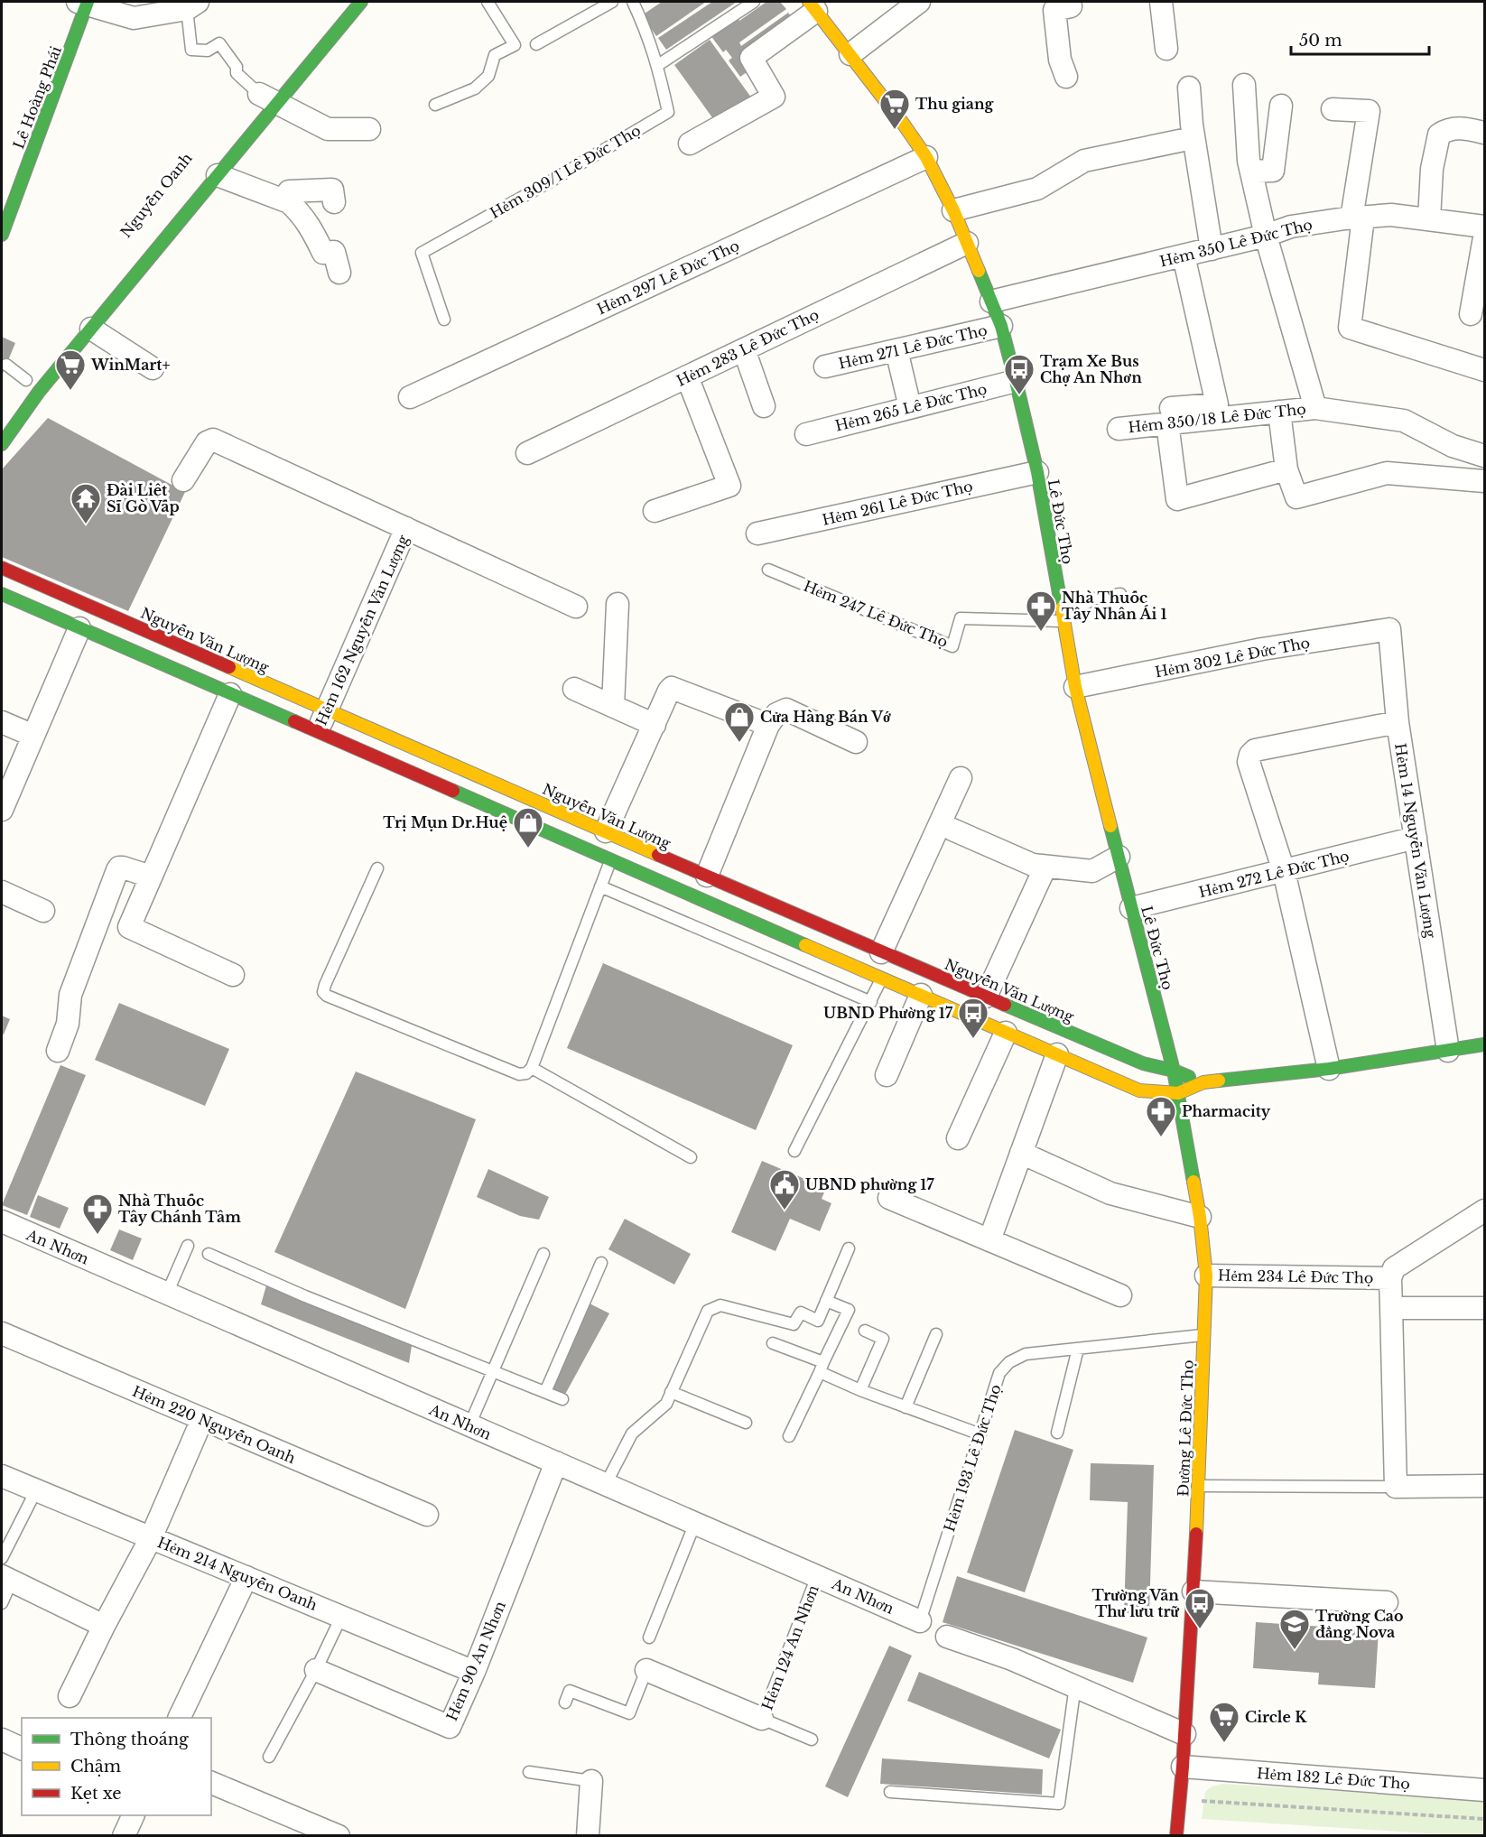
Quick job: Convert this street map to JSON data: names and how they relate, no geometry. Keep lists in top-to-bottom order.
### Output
{
  "streets": {
    "street": [
      "Lê Hoàng Phái",
      "Hẻm 350 Lê Đức Thọ",
      "Hẻm 297 Lê Đức Thọ",
      "Hẻm 271 Lê Đức Thọ",
      "Hẻm 283 Lê Đức Thọ",
      "Hẻm 265 Lê Đức Thọ",
      "Hẻm 350/18 Lê Đức Thọ",
      "Hẻm 261 Lê Đức Thọ",
      "Lê Đức Thọ",
      "Hẻm 162 Nguyễn Văn Lượng",
      "Nguyễn Văn Lượng",
      "Hẻm 302 Lê Đức Thọ",
      "Hẻm 14 Nguyễn Văn Lượng",
      "Hẻm 272 Lê Đức Thọ",
      "An Nhơn",
      "Hẻm 234 Lê Đức Thọ",
      "Hẻm 220 Nguyễn Oanh",
      "Đường Lê Đức Thọ",
      "Hẻm 214 Nguyễn Oanh",
      "Hẻm 124 An Nhơn",
      "Hẻm 90 An Nhơn",
      "Hẻm 182 Lê Đức Thọ"
    ],
    "lane": ["Hẻm 309/1 Lê Đức Thọ", "Hẻm 247 Lê Đức Thọ", "Hẻm 193 Lê Đức Thọ"]
  },
  "crossings": [
    ["Hẻm 350 Lê Đức Thọ", "Hẻm 350/18 Lê Đức Thọ"],
    ["Hẻm 350 Lê Đức Thọ", "Lê Đức Thọ"],
    ["Hẻm 297 Lê Đức Thọ", "Lê Đức Thọ"],
    ["Hẻm 271 Lê Đức Thọ", "Lê Đức Thọ"],
    ["Hẻm 283 Lê Đức Thọ", "Lê Đức Thọ"],
    ["Hẻm 265 Lê Đức Thọ", "Lê Đức Thọ"],
    ["Hẻm 261 Lê Đức Thọ", "Lê Đức Thọ"],
    ["Lê Đức Thọ", "Hẻm 247 Lê Đức Thọ"],
    ["Lê Đức Thọ", "Nguyễn Văn Lượng"],
    ["Lê Đức Thọ", "Hẻm 302 Lê Đức Thọ"],
    ["Lê Đức Thọ", "Hẻm 272 Lê Đức Thọ"],
    ["Lê Đức Thọ", "Đường Lê Đức Thọ"],
    ["Hẻm 162 Nguyễn Văn Lượng", "Nguyễn Văn Lượng"],
    ["Nguyễn Văn Lượng", "Hẻm 14 Nguyễn Văn Lượng"],
    ["Nguyễn Văn Lượng", "Đường Lê Đức Thọ"],
    ["Hẻm 302 Lê Đức Thọ", "Hẻm 14 Nguyễn Văn Lượng"],
    ["Hẻm 14 Nguyễn Văn Lượng", "Hẻm 272 Lê Đức Thọ"],
    ["An Nhơn", "Hẻm 193 Lê Đức Thọ"],
    ["An Nhơn", "Hẻm 124 An Nhơn"],
    ["An Nhơn", "Hẻm 90 An Nhơn"],
    ["Hẻm 234 Lê Đức Thọ", "Đường Lê Đức Thọ"],
    ["Đường Lê Đức Thọ", "Hẻm 193 Lê Đức Thọ"],
    ["Đường Lê Đức Thọ", "Hẻm 182 Lê Đức Thọ"],
    ["Hẻm 214 Nguyễn Oanh", "Hẻm 90 An Nhơn"]
  ],
  "places": {
    "supermarket": ["Thu giang", "WinMart+", "Circle K"],
    "bus stop": ["Trạm Xe Bus Chợ An Nhơn", "UBND Phường 17", "Trường Văn Thư lưu trữ"],
    "temple": ["Đài Liệt Sĩ Gò Vấp"],
    "pharmacy": ["Nhà Thuốc Tây Nhân Ái 1", "Pharmacity", "Nhà Thuốc Tây Chánh Tâm"],
    "shop": ["Cửa Hàng Bán Vớ", "Trị Mụn Dr.Huệ"],
    "public building": ["UBND phường 17"],
    "school or university": ["Trường Cao đẳng Nova"]
  },
  "legend": ["Thông thoáng", "Chậm", "Kẹt xe"],
  "scale_bar": "50 m"
}
